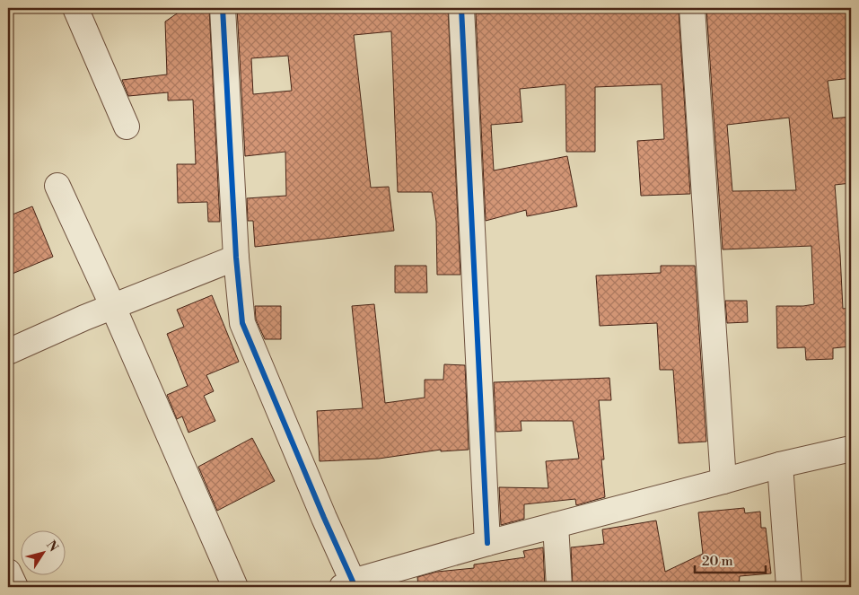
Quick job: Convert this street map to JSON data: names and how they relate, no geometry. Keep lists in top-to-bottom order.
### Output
{
  "scale_bar": "20 m",
  "north": "top right"
}
